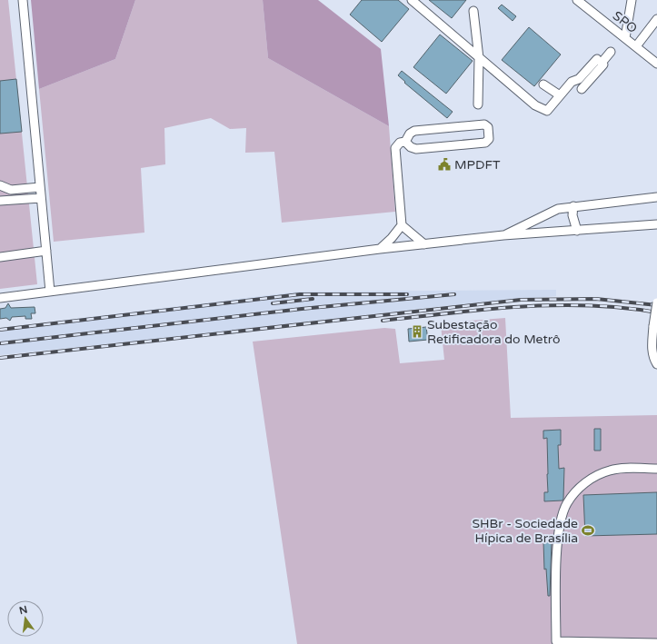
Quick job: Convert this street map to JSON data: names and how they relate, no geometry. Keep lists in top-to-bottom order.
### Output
{
  "streets": {
    "street": ["SPO"]
  },
  "places": {
    "public building": ["MPDFT"],
    "building": ["Subestação Retificadora do Metrô"],
    "sports": ["SHBr - Sociedade Hípica de Brasília"]
  },
  "north": "top"
}
